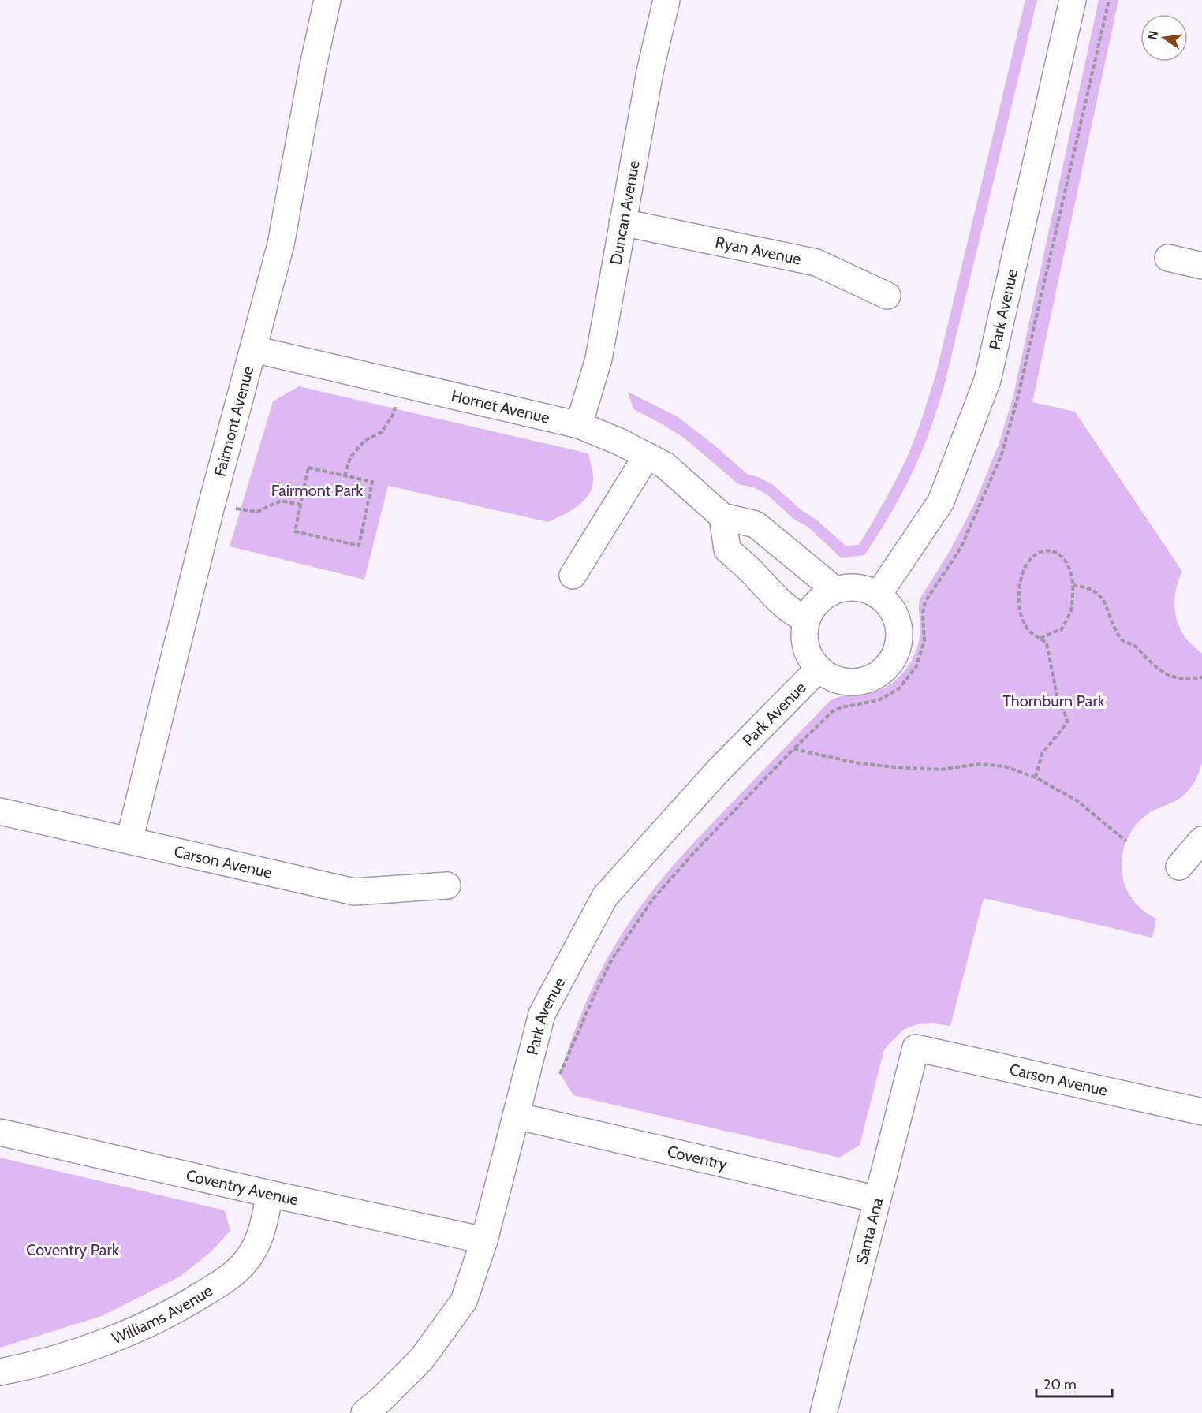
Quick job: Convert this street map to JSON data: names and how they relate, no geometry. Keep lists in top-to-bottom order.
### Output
{
  "streets": {
    "street": [
      "Duncan Avenue",
      "Ryan Avenue",
      "Park Avenue",
      "Hornet Avenue",
      "Fairmont Avenue",
      "Carson Avenue",
      "Coventry",
      "Coventry Avenue",
      "Santa Ana",
      "Williams Avenue"
    ]
  },
  "crossings": [
    ["Duncan Avenue", "Ryan Avenue"],
    ["Duncan Avenue", "Hornet Avenue"],
    ["Park Avenue", "Hornet Avenue"],
    ["Park Avenue", "Coventry"],
    ["Park Avenue", "Coventry Avenue"],
    ["Hornet Avenue", "Fairmont Avenue"],
    ["Fairmont Avenue", "Carson Avenue"],
    ["Carson Avenue", "Santa Ana"],
    ["Coventry", "Santa Ana"],
    ["Coventry Avenue", "Williams Avenue"]
  ],
  "parks": ["Fairmont Park", "Thornburn Park", "Coventry Park"],
  "scale_bar": "20 m",
  "north": "left"
}
